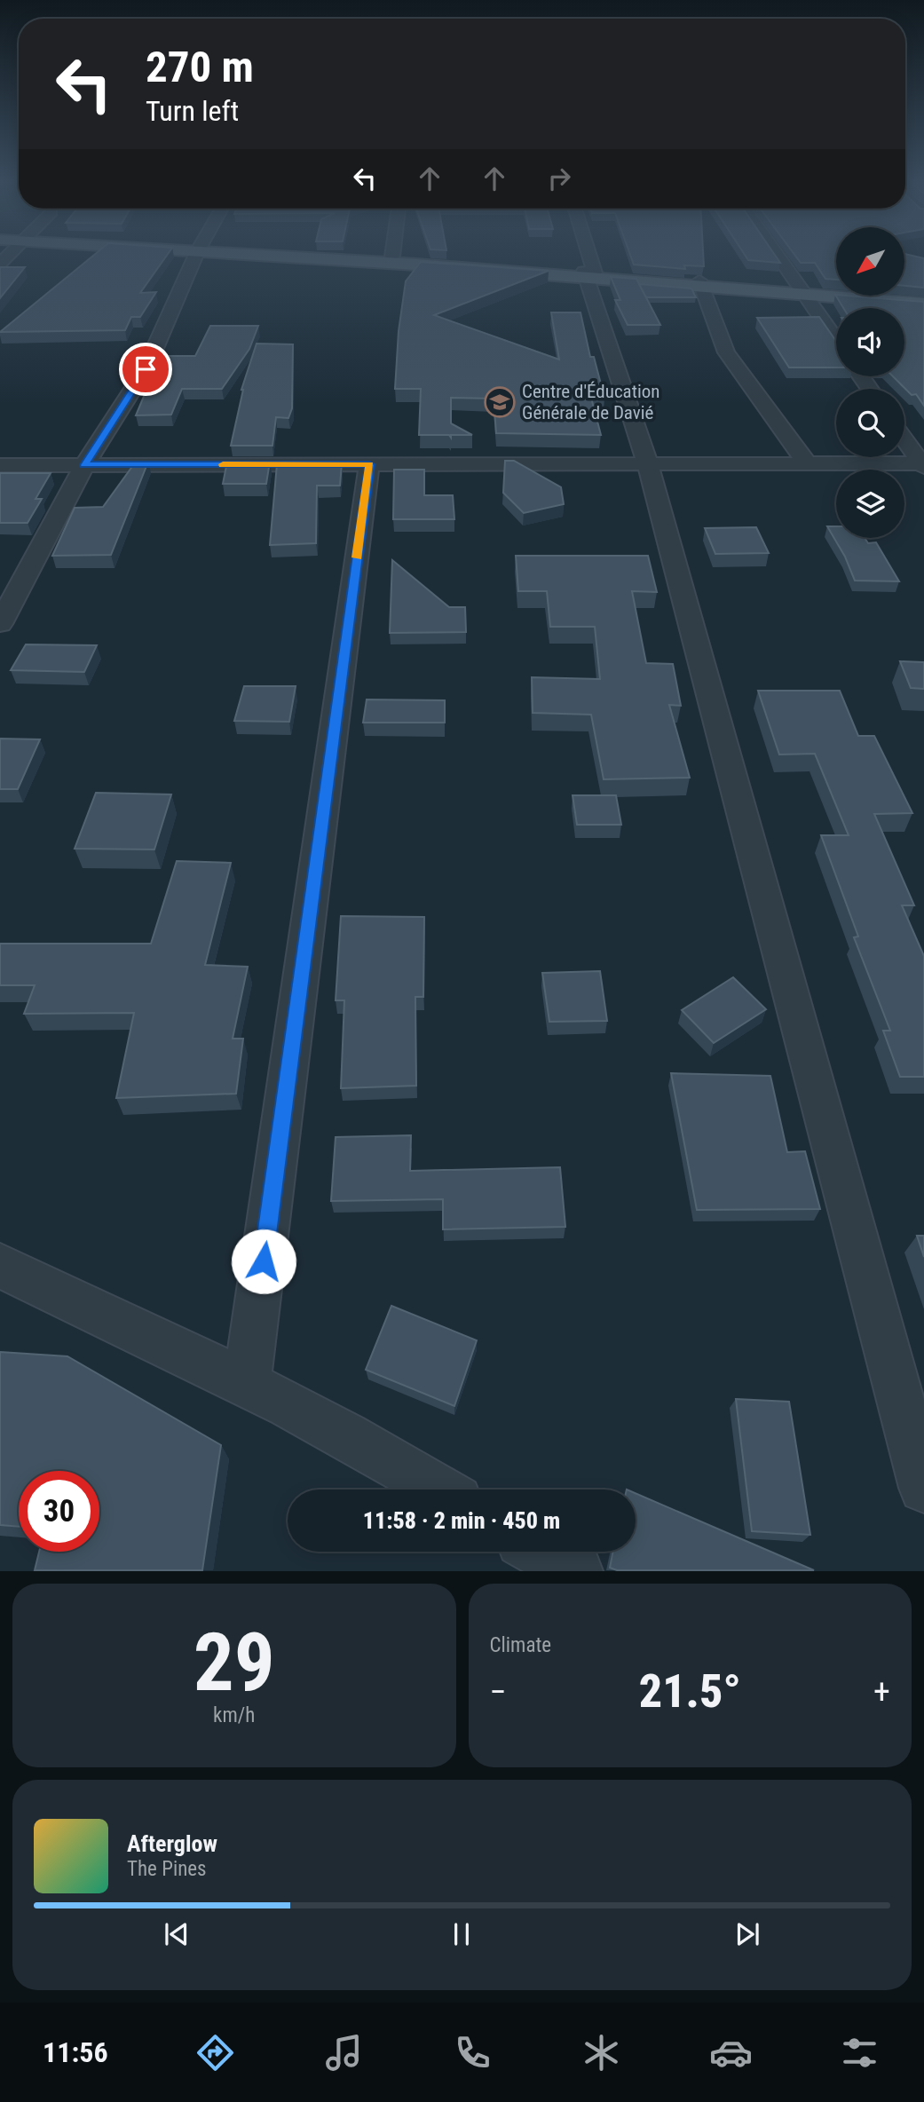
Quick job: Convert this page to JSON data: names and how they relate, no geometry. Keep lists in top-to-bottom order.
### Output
{
  "places": {
    "school or university": ["Centre d'Éducation Générale de Davié"]
  },
  "north": "bottom left",
  "page": {
    "turn": ["270 m", "Turn left"],
    "limit": "30",
    "trip": "11:58 · 2 min · 450 m",
    "tile": [
      ["29", "km/h"],
      "Climate"
    ],
    "heat": ["−", "21.5°", "+"],
    "song": ["Afterglow", "The Pines"],
    "tabs": "11:56"
  }
}
